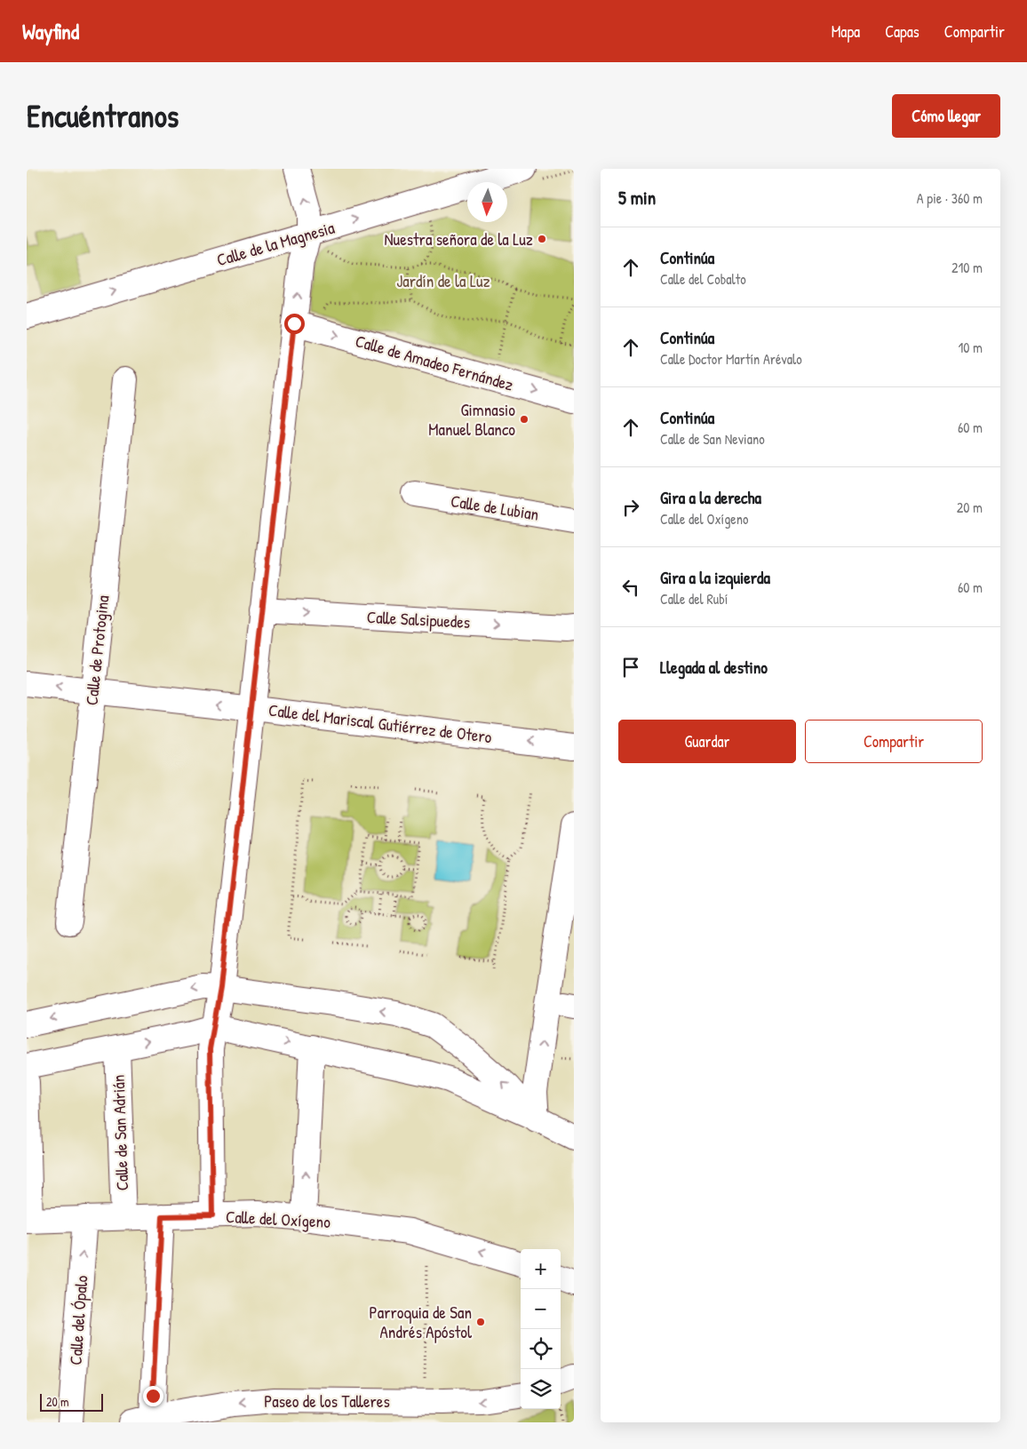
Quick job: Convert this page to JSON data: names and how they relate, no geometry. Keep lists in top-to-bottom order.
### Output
{
  "streets": {
    "street": [
      "Calle de la Magnesia",
      "Calle de Amadeo Fernández",
      "Calle de Lubian",
      "Calle Salsipuedes",
      "Calle de Protogina",
      "Calle del Mariscal Gutiérrez de Otero",
      "Calle de San Adrián",
      "Calle del Oxígeno",
      "Calle del Ópalo",
      "Paseo de los Talleres"
    ]
  },
  "crossings": [
    ["Calle de Protogina", "Calle del Mariscal Gutiérrez de Otero"],
    ["Calle de San Adrián", "Calle del Oxígeno"],
    ["Calle del Oxígeno", "Calle del Ópalo"]
  ],
  "one_way": [
    "Calle de la Magnesia",
    "Calle de Amadeo Fernández",
    "Calle Salsipuedes",
    "Calle del Mariscal Gutiérrez de Otero",
    "Paseo de los Talleres"
  ],
  "parks": ["Jardín de la Luz"],
  "places": ["Nuestra señora de la Luz", "Gimnasio Manuel Blanco", "Parroquia de San Andrés Apóstol"],
  "scale_bar": "20 m",
  "north": "bottom",
  "page": {
    "header": "Wayfind",
    "nav": ["Mapa", "Capas", "Compartir"],
    "buttons": [
      "Cómo llegar",
      ["Guardar", "Compartir"]
    ],
    "title": "Encuéntranos",
    "heading": ["5 min", "A pie · 360 m"],
    "list": [
      ["Continúa", "Calle del Cobalto", "210 m"],
      ["Continúa", "Calle Doctor Martín Arévalo", "10 m"],
      ["Continúa", "Calle de San Neviano", "60 m"],
      ["Gira a la derecha", "Calle del Oxígeno", "20 m"],
      ["Gira a la izquierda", "Calle del Rubí", "60 m"],
      "Llegada al destino"
    ],
    "map_buttons": ["+", "−"],
    "scale": "20 m"
  }
}
